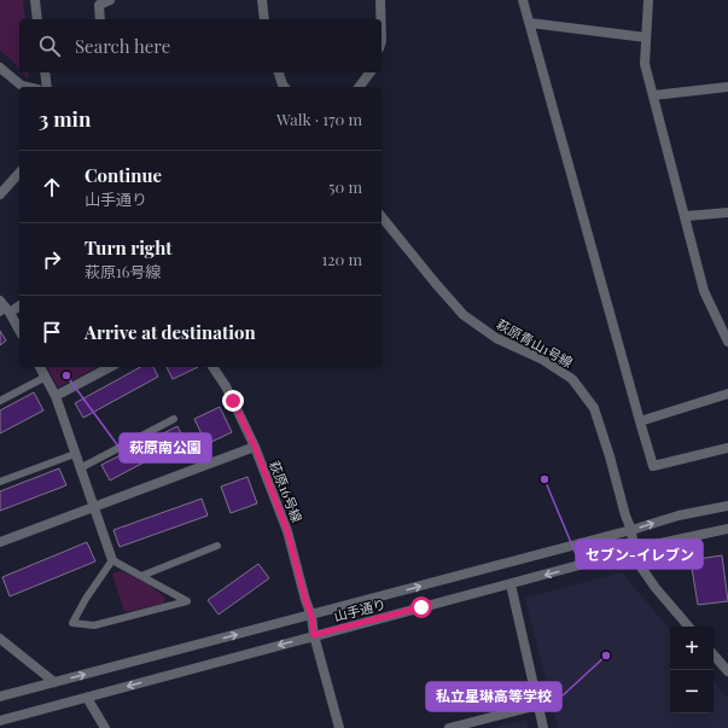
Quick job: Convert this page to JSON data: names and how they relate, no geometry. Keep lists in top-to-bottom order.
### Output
{
  "streets": {
    "street": ["萩原青山1号線", "萩原16号線", "山手通り"]
  },
  "crossings": [
    ["萩原青山1号線", "山手通り"],
    ["萩原16号線", "山手通り"]
  ],
  "places": ["萩原南公園", "セブン-イレブン", "私立星琳高等学校"],
  "page": {
    "search": "Search here",
    "heading": ["3 min", "Walk · 170 m"],
    "list": [
      ["Continue", "山手通り", "50 m"],
      ["Turn right", "萩原16号線", "120 m"],
      "Arrive at destination"
    ],
    "map_buttons": ["+", "−"]
  }
}
